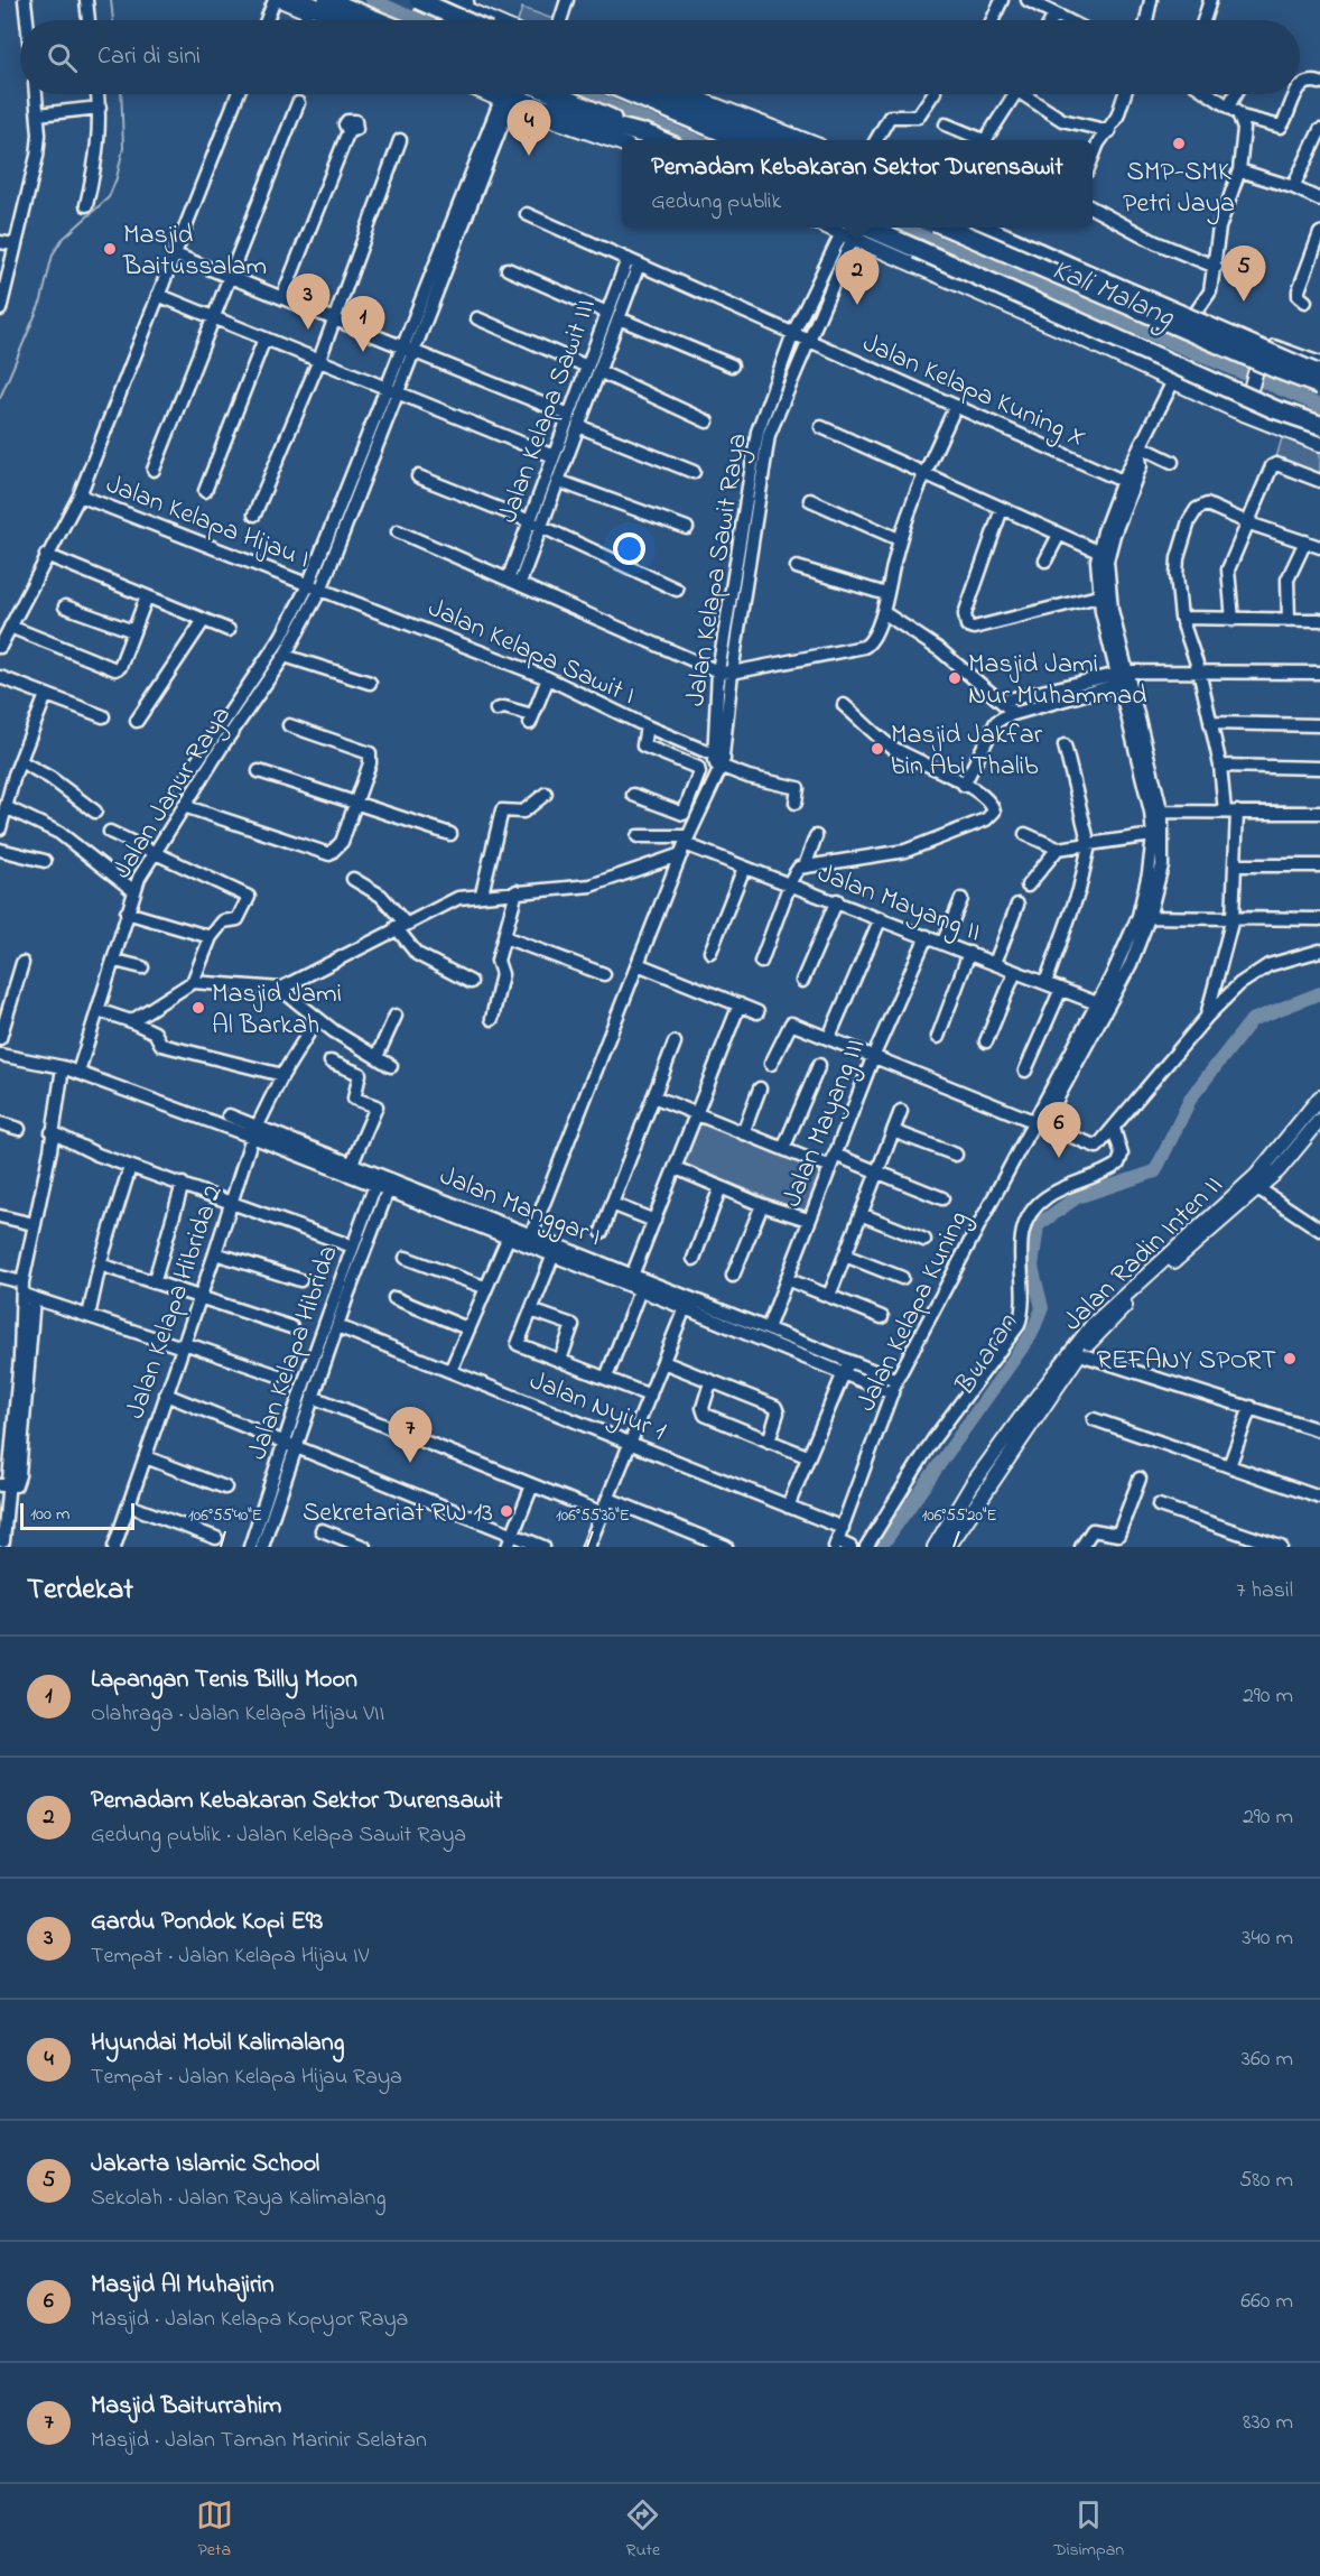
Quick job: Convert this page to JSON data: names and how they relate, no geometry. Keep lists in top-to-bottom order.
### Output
{
  "streets": {
    "main road": ["Jalan Radin Inten II"],
    "street": [
      "Jalan Kelapa Kuning X",
      "Jalan Kelapa Sawit III",
      "Jalan Kelapa Hijau I",
      "Jalan Kelapa Sawit Raya",
      "Jalan Kelapa Sawit I",
      "Jalan Janur Raya",
      "Jalan Mayang II",
      "Jalan Mayang III",
      "Jalan Manggar I",
      "Jalan Kelapa Hibrida 2",
      "Jalan Kelapa Kuning",
      "Jalan Kelapa Hibrida",
      "Jalan Nyiur 1"
    ]
  },
  "crossings": [
    ["Jalan Kelapa Kuning X", "Jalan Kelapa Sawit III"],
    ["Jalan Kelapa Kuning X", "Jalan Kelapa Sawit Raya"],
    ["Jalan Kelapa Hijau I", "Jalan Kelapa Sawit I"],
    ["Jalan Kelapa Hijau I", "Jalan Janur Raya"],
    ["Jalan Kelapa Sawit Raya", "Jalan Kelapa Sawit I"],
    ["Jalan Kelapa Sawit Raya", "Jalan Mayang II"],
    ["Jalan Kelapa Sawit Raya", "Jalan Manggar I"],
    ["Jalan Kelapa Sawit I", "Jalan Janur Raya"],
    ["Jalan Mayang II", "Jalan Mayang III"],
    ["Jalan Manggar I", "Jalan Kelapa Hibrida"],
    ["Jalan Kelapa Kuning", "Jalan Nyiur 1"],
    ["Jalan Kelapa Hibrida", "Jalan Nyiur 1"]
  ],
  "water": ["Kali Malang", "Buaran"],
  "places": [
    "SMP-SMK Petri Jaya",
    "Masjid Baitussalam",
    "Masjid Jami Nur Muhammad",
    "Masjid Jakfar bin Abi Thalib",
    "Masjid Jami Al Barkah",
    "REFANY SPORT",
    "Sekretariat RW 13"
  ],
  "scale_bar": "100 m",
  "page": {
    "search": "Cari di sini",
    "pins": [
      "4",
      "5",
      "2",
      "3",
      "1",
      "6",
      "7"
    ],
    "popup": ["Pemadam Kebakaran Sektor Durensawit", "Gedung publik"],
    "scale": "100 m",
    "heading": ["Terdekat", "7 hasil"],
    "list": [
      {
        "mark": "1",
        "name": "Lapangan Tenis Billy Moon",
        "note": "Olahraga · Jalan Kelapa Hijau VII",
        "value": "290 m"
      },
      {
        "mark": "2",
        "name": "Pemadam Kebakaran Sektor Durensawit",
        "note": "Gedung publik · Jalan Kelapa Sawit Raya",
        "value": "290 m"
      },
      {
        "mark": "3",
        "name": "Gardu Pondok Kopi E93",
        "note": "Tempat · Jalan Kelapa Hijau IV",
        "value": "340 m"
      },
      {
        "mark": "4",
        "name": "Hyundai Mobil Kalimalang",
        "note": "Tempat · Jalan Kelapa Hijau Raya",
        "value": "360 m"
      },
      {
        "mark": "5",
        "name": "Jakarta Islamic School",
        "note": "Sekolah · Jalan Raya Kalimalang",
        "value": "580 m"
      },
      {
        "mark": "6",
        "name": "Masjid Al Muhajirin",
        "note": "Masjid · Jalan Kelapa Kopyor Raya",
        "value": "660 m"
      },
      {
        "mark": "7",
        "name": "Masjid Baiturrahim",
        "note": "Masjid · Jalan Taman Marinir Selatan",
        "value": "830 m"
      }
    ],
    "nav": ["Peta", "Rute", "Disimpan"]
  },
  "coordinates": ["106°55'40\"E", "106°55'30\"E", "106°55'20\"E"]
}
